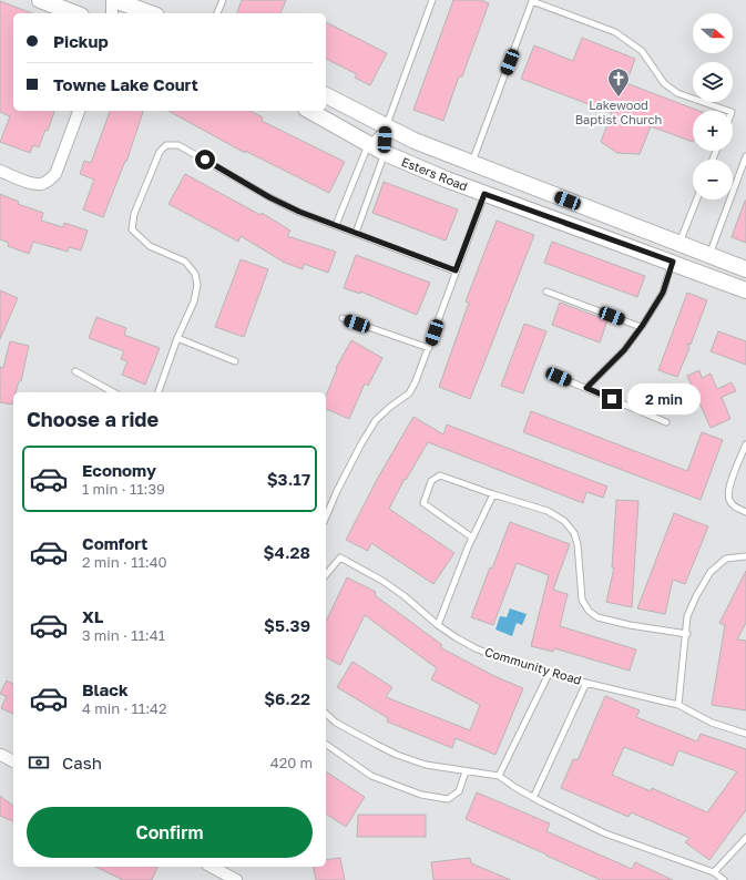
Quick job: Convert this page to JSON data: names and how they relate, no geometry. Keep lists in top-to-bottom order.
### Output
{
  "streets": {
    "main road": ["Esters Road"],
    "lane": ["Community Road"]
  },
  "places": {
    "church": ["Lakewood Baptist Church"]
  },
  "north": "right",
  "page": {
    "map_buttons": ["+", "−"],
    "banner": ["Pickup", "Towne Lake Court"],
    "bubble": "2 min",
    "heading": "Choose a ride",
    "list": [
      {
        "name": "Economy",
        "note": "1 min · 11:39",
        "value": "$3.17"
      },
      {
        "name": "Comfort",
        "note": "2 min · 11:40",
        "value": "$4.28"
      },
      {
        "name": "XL",
        "note": "3 min · 11:41",
        "value": "$5.39"
      },
      {
        "name": "Black",
        "note": "4 min · 11:42",
        "value": "$6.22"
      }
    ],
    "pay": ["Cash", "420 m"],
    "buttons": "Confirm"
  }
}
